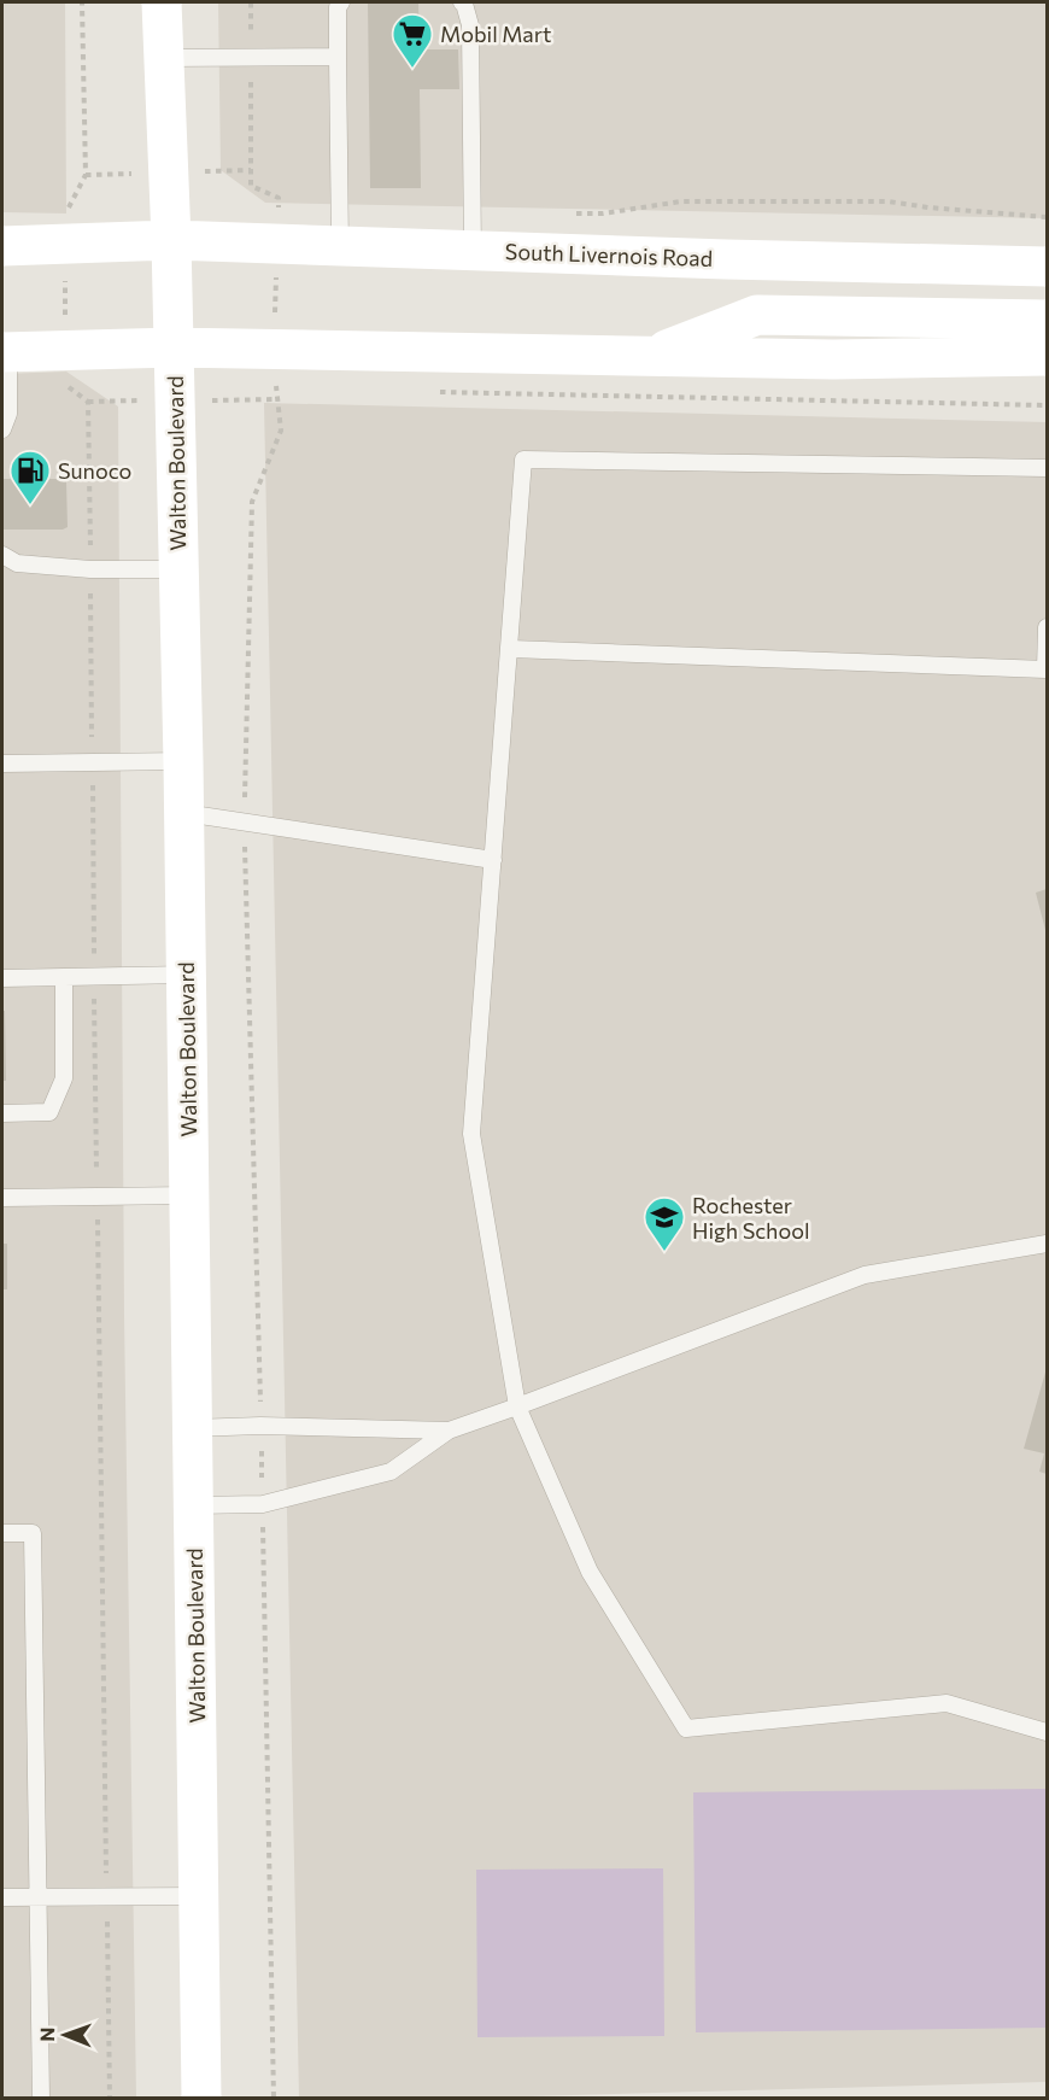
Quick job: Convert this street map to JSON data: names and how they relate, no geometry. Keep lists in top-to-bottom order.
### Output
{
  "streets": {
    "main road": ["South Livernois Road", "Walton Boulevard"]
  },
  "crossings": [
    ["South Livernois Road", "Walton Boulevard"]
  ],
  "places": {
    "supermarket": ["Mobil Mart"],
    "fuel station": ["Sunoco"],
    "school or university": ["Rochester High School"]
  },
  "north": "left"
}
